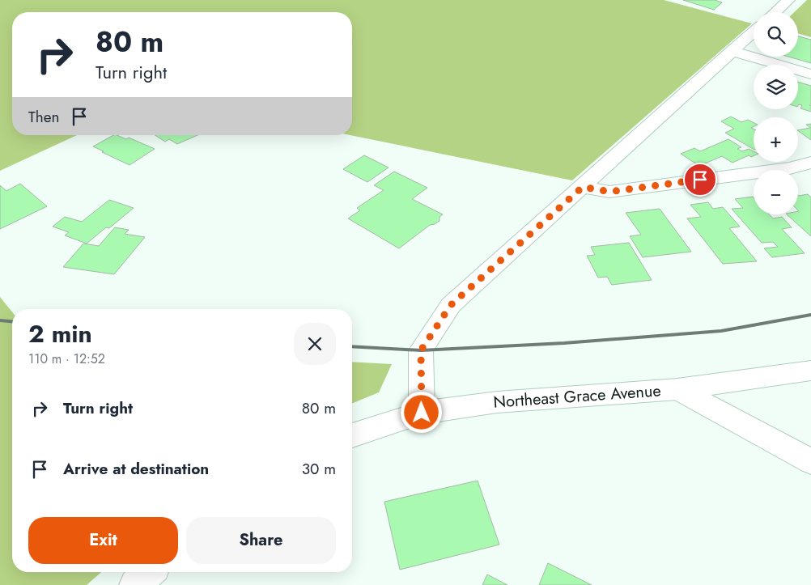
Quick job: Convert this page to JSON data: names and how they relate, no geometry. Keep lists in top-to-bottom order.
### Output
{
  "streets": {
    "street": ["Northeast Grace Avenue"]
  },
  "page": {
    "map_buttons": ["+", "−"],
    "turn": ["80 m", "Turn right"],
    "then": "Then",
    "heading": ["2 min", "110 m · 12:52"],
    "list": [
      {
        "name": "Turn right",
        "value": "80 m"
      },
      {
        "name": "Arrive at destination",
        "value": "30 m"
      }
    ],
    "buttons": ["Exit", "Share"]
  }
}
